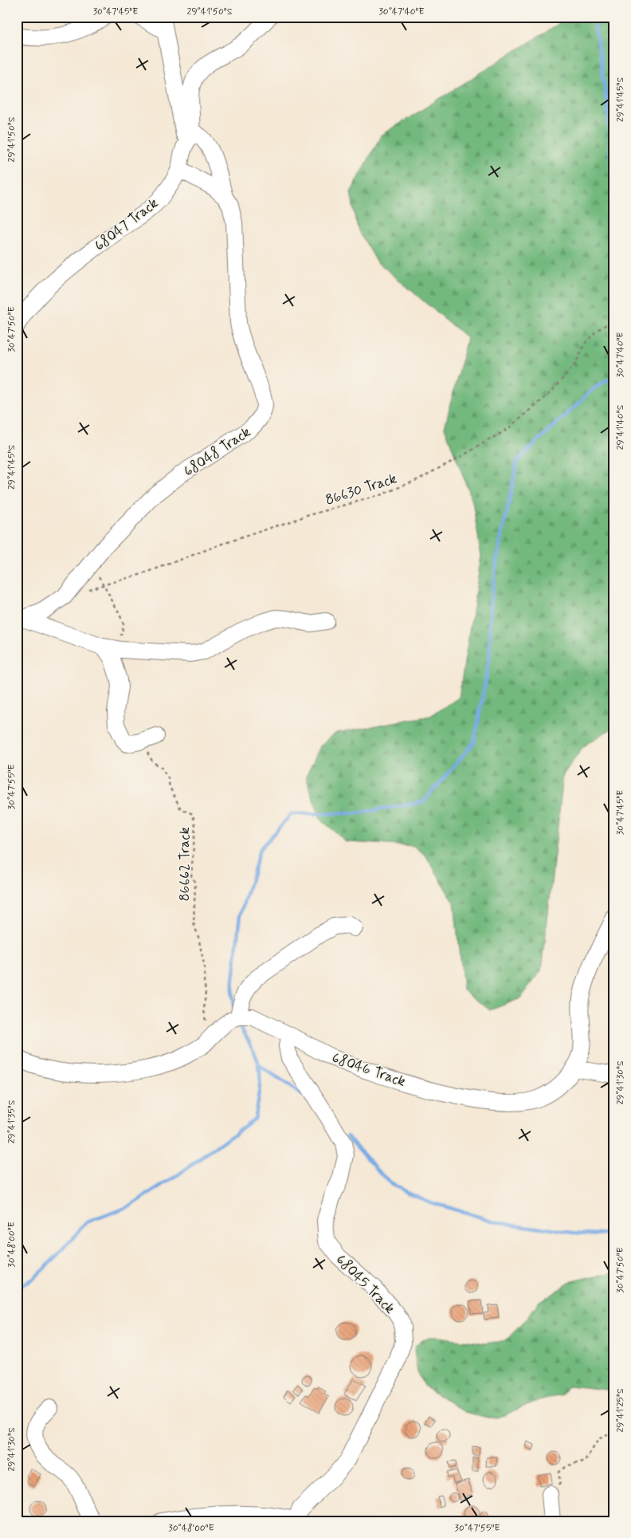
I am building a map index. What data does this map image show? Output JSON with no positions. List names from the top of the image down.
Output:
{
  "streets": {
    "street": [
      "68047 Track",
      "68048 Track",
      "68046 Track",
      "68045 Track"
    ],
    "path": ["86630 Track", "86662 Track"]
  },
  "crossings": [
    ["68047 Track", "68048 Track"],
    ["68048 Track", "86630 Track"],
    ["68046 Track", "68045 Track"]
  ],
  "coordinates": [
    "30°47'45\"E",
    "29°41'50\"S",
    "30°47'40\"E",
    "29°41'45\"S",
    "30°47'50\"E",
    "29°41'40\"S",
    "30°47'55\"E",
    "29°41'30\"S",
    "29°41'35\"S",
    "30°48'00\"E",
    "29°41'25\"S"
  ]
}
